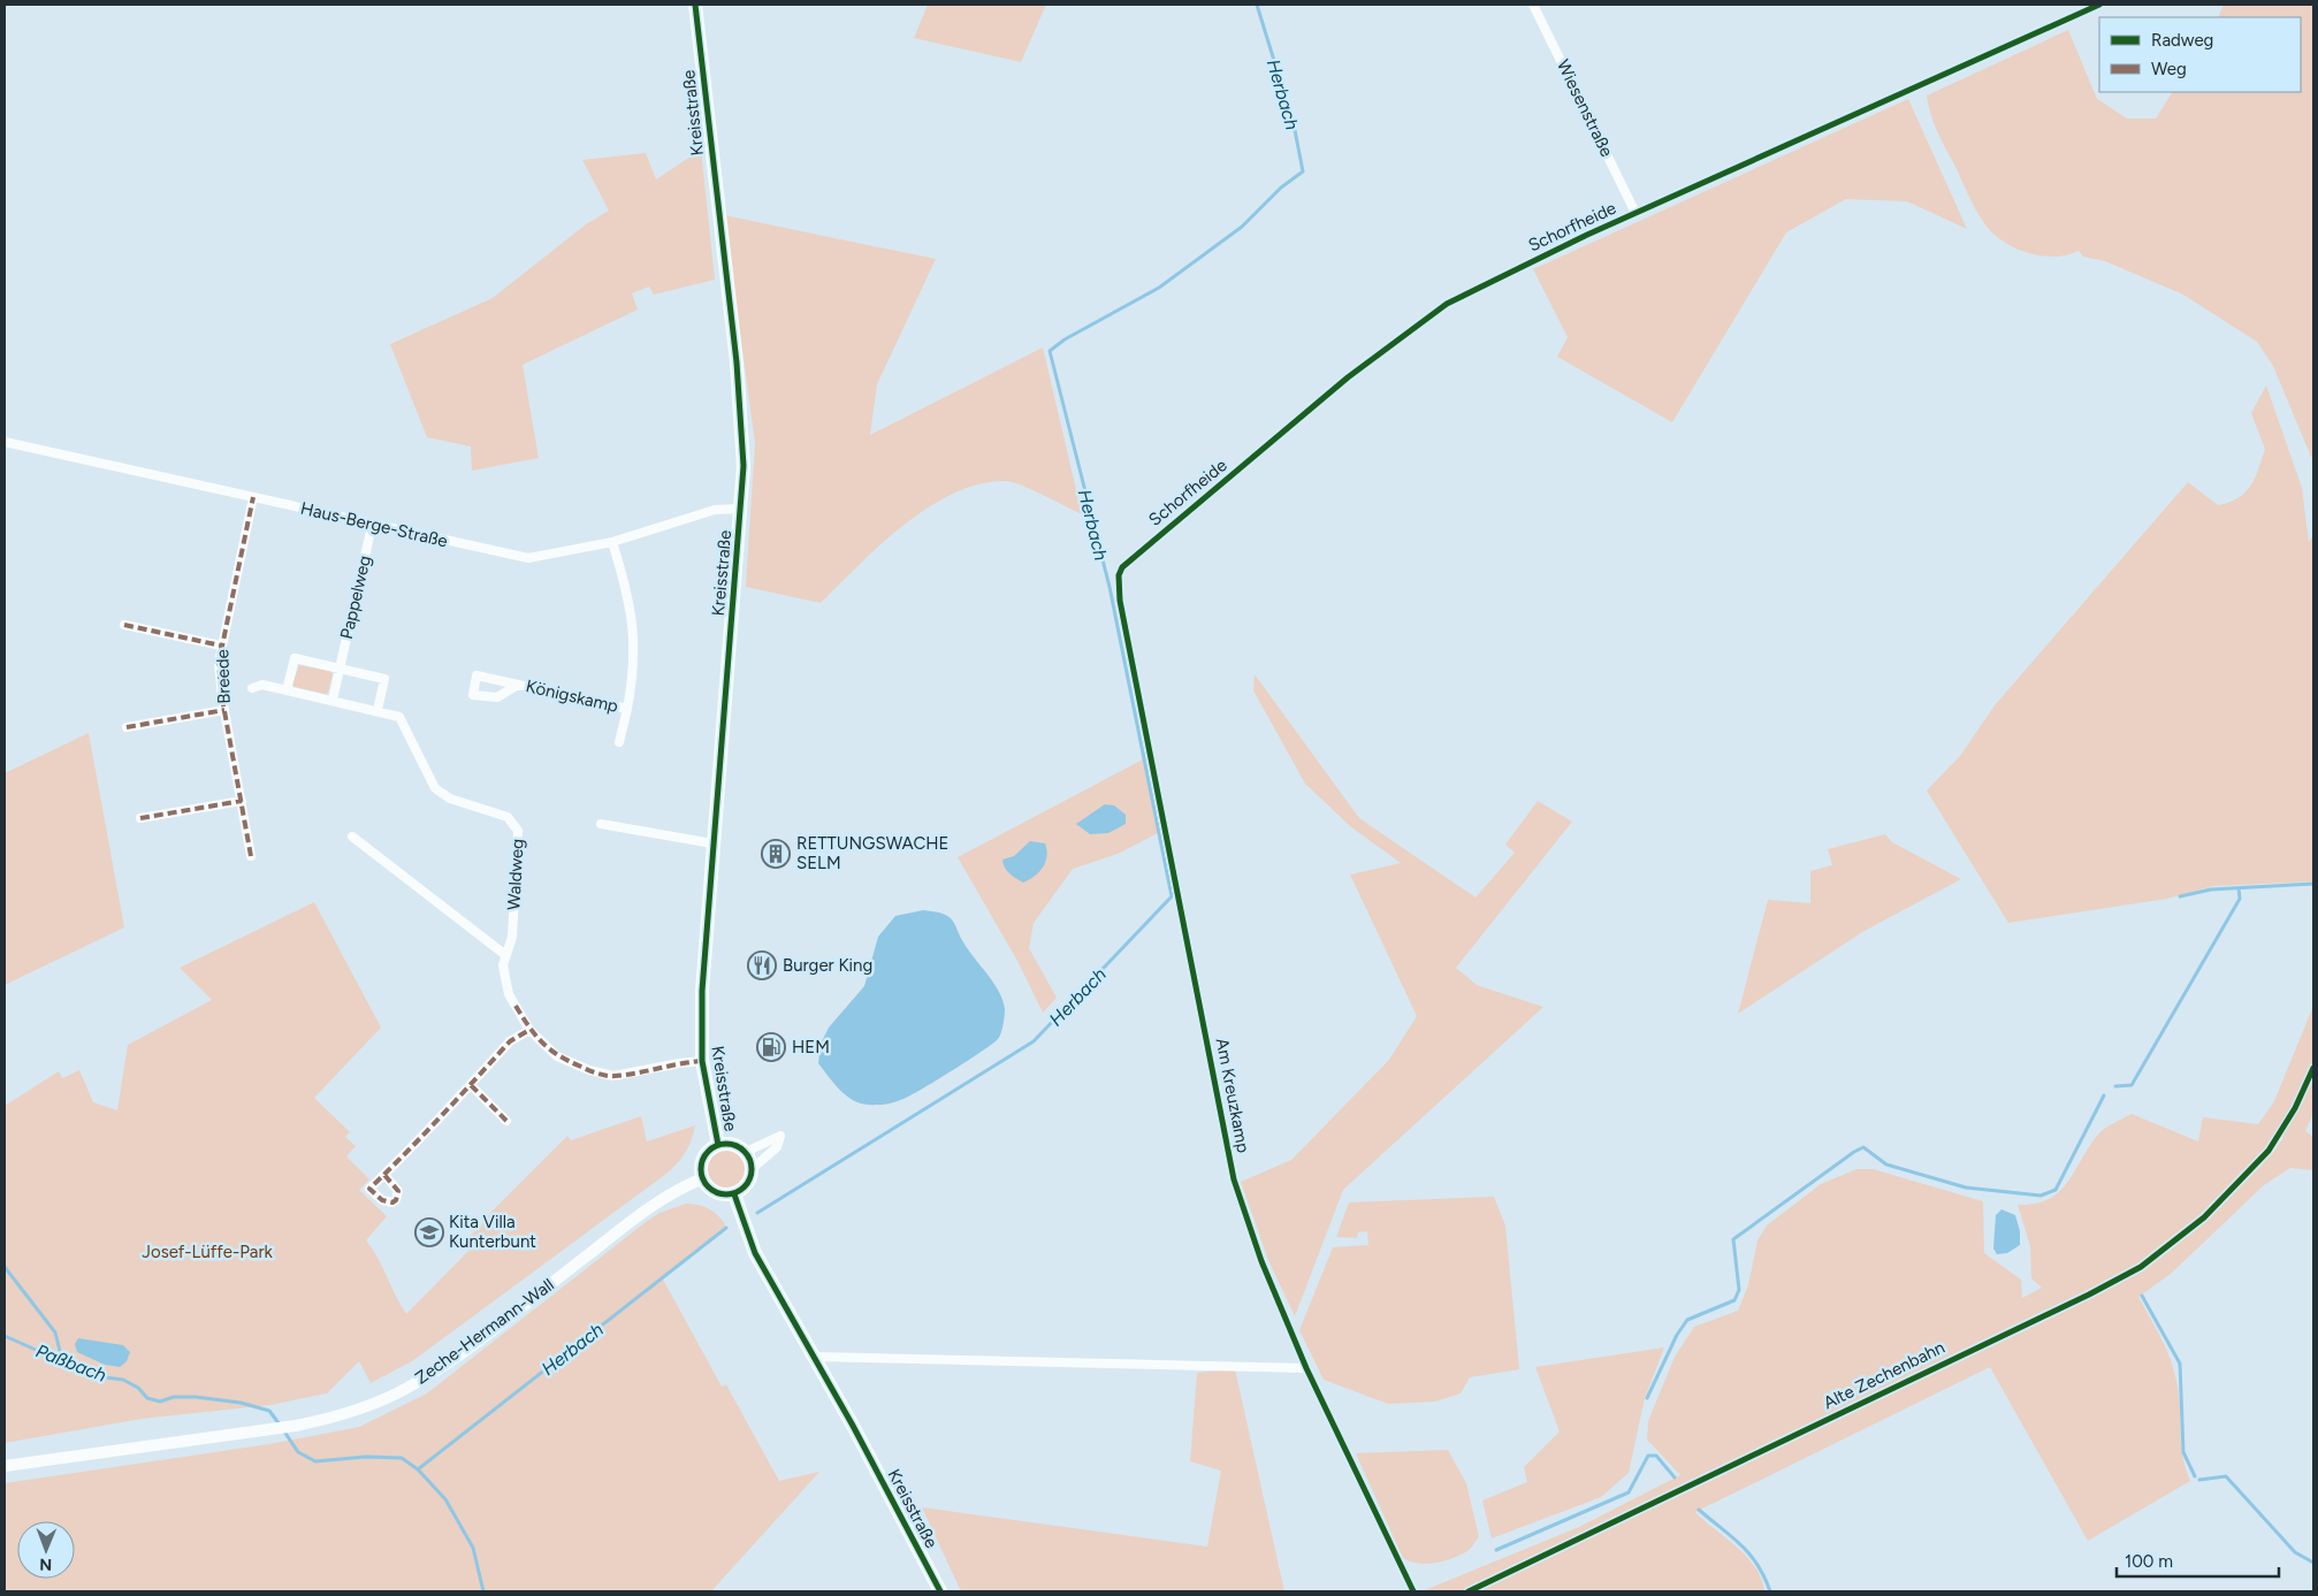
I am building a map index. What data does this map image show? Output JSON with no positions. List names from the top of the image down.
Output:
{
  "streets": {
    "main road": ["Kreisstraße"],
    "street": [
      "Wiesenstraße",
      "Schorfheide",
      "Haus-Berge-Straße",
      "Pappelweg",
      "Breede",
      "Königskamp",
      "Waldweg",
      "Am Kreuzkamp",
      "Zeche-Hermann-Wall",
      "Alte Zechenbahn"
    ]
  },
  "crossings": [
    ["Wiesenstraße", "Schorfheide"],
    ["Kreisstraße", "Haus-Berge-Straße"],
    ["Kreisstraße", "Waldweg"],
    ["Kreisstraße", "Zeche-Hermann-Wall"],
    ["Schorfheide", "Am Kreuzkamp"],
    ["Haus-Berge-Straße", "Pappelweg"],
    ["Haus-Berge-Straße", "Breede"],
    ["Haus-Berge-Straße", "Königskamp"]
  ],
  "water": ["Herbach", "Paßbach"],
  "parks": ["Josef-Lüffe-Park"],
  "places": {
    "building": ["RETTUNGSWACHE SELM"],
    "restaurant": ["Burger King"],
    "fuel station": ["HEM"],
    "school or university": ["Kita Villa Kunterbunt"]
  },
  "legend": ["Radweg", "Weg"],
  "scale_bar": "100 m",
  "north": "bottom"
}
